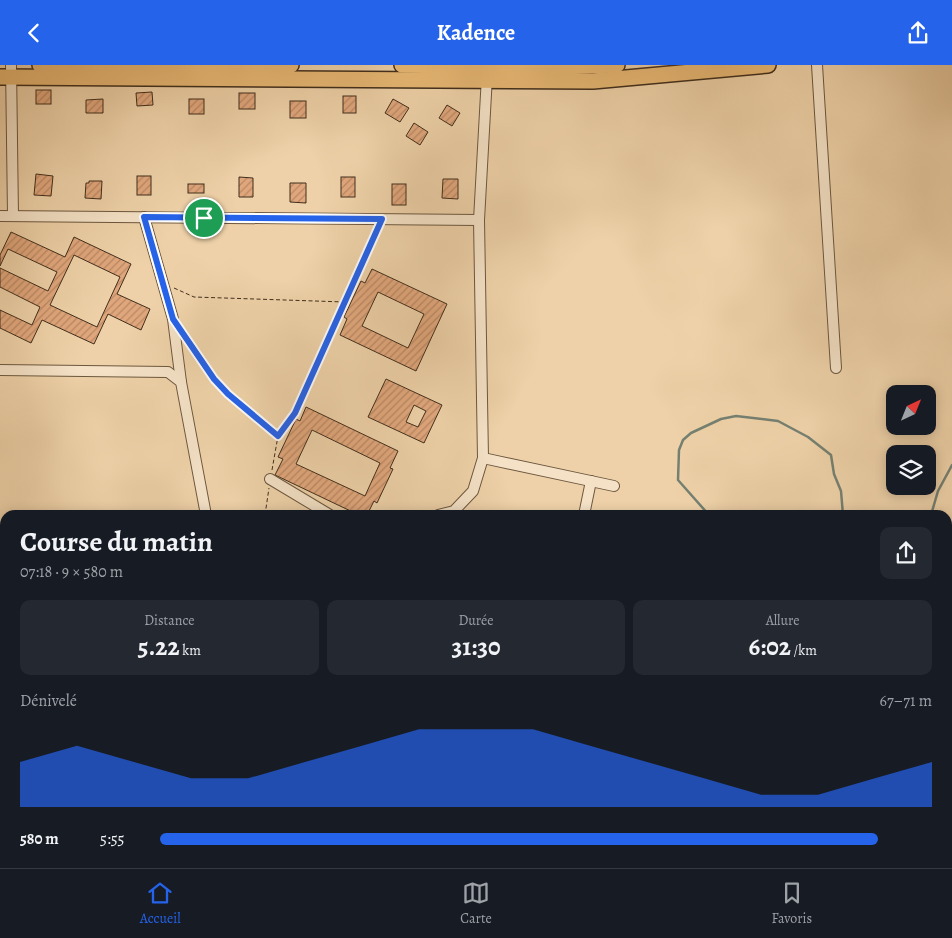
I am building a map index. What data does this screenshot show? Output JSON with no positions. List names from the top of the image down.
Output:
{
  "north": "top right",
  "page": {
    "header": "Kadence",
    "heading": ["Course du matin", "07:18 · 9 × 580 m"],
    "stats": [
      ["Distance", "5.22 km"],
      ["Durée", "31:30"],
      ["Allure", "6:02 /km"]
    ],
    "chart": ["Dénivelé", "67–71 m"],
    "list": [
      {
        "name": "580 m",
        "note": "5:55"
      }
    ],
    "tabs": ["Accueil", "Carte", "Favoris"]
  }
}
